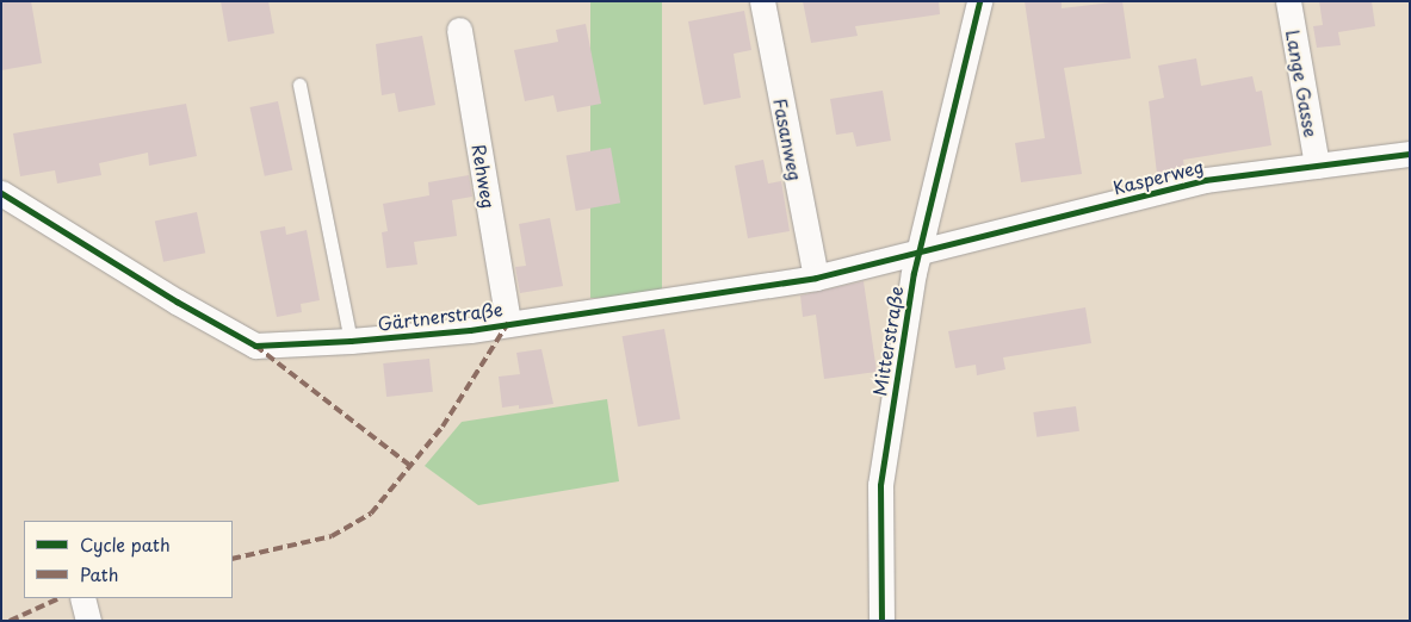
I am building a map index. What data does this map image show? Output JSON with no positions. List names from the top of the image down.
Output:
{
  "streets": {
    "street": [
      "Lange Gasse",
      "Fasanweg",
      "Rehweg",
      "Kasperweg",
      "Gärtnerstraße",
      "Mitterstraße"
    ]
  },
  "crossings": [
    ["Lange Gasse", "Kasperweg"],
    ["Fasanweg", "Gärtnerstraße"],
    ["Rehweg", "Gärtnerstraße"],
    ["Kasperweg", "Gärtnerstraße"],
    ["Kasperweg", "Mitterstraße"],
    ["Gärtnerstraße", "Mitterstraße"]
  ],
  "legend": ["Cycle path", "Path"]
}
